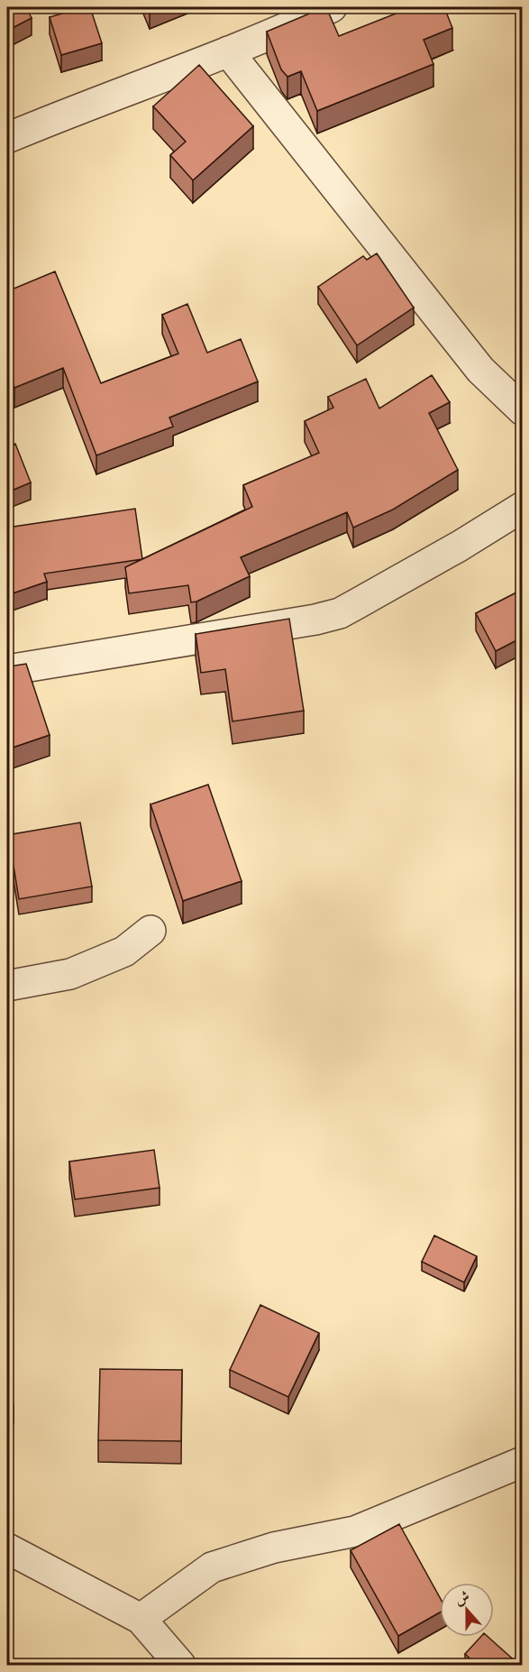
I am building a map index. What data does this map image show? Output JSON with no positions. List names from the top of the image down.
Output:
{
  "north": "top"
}
